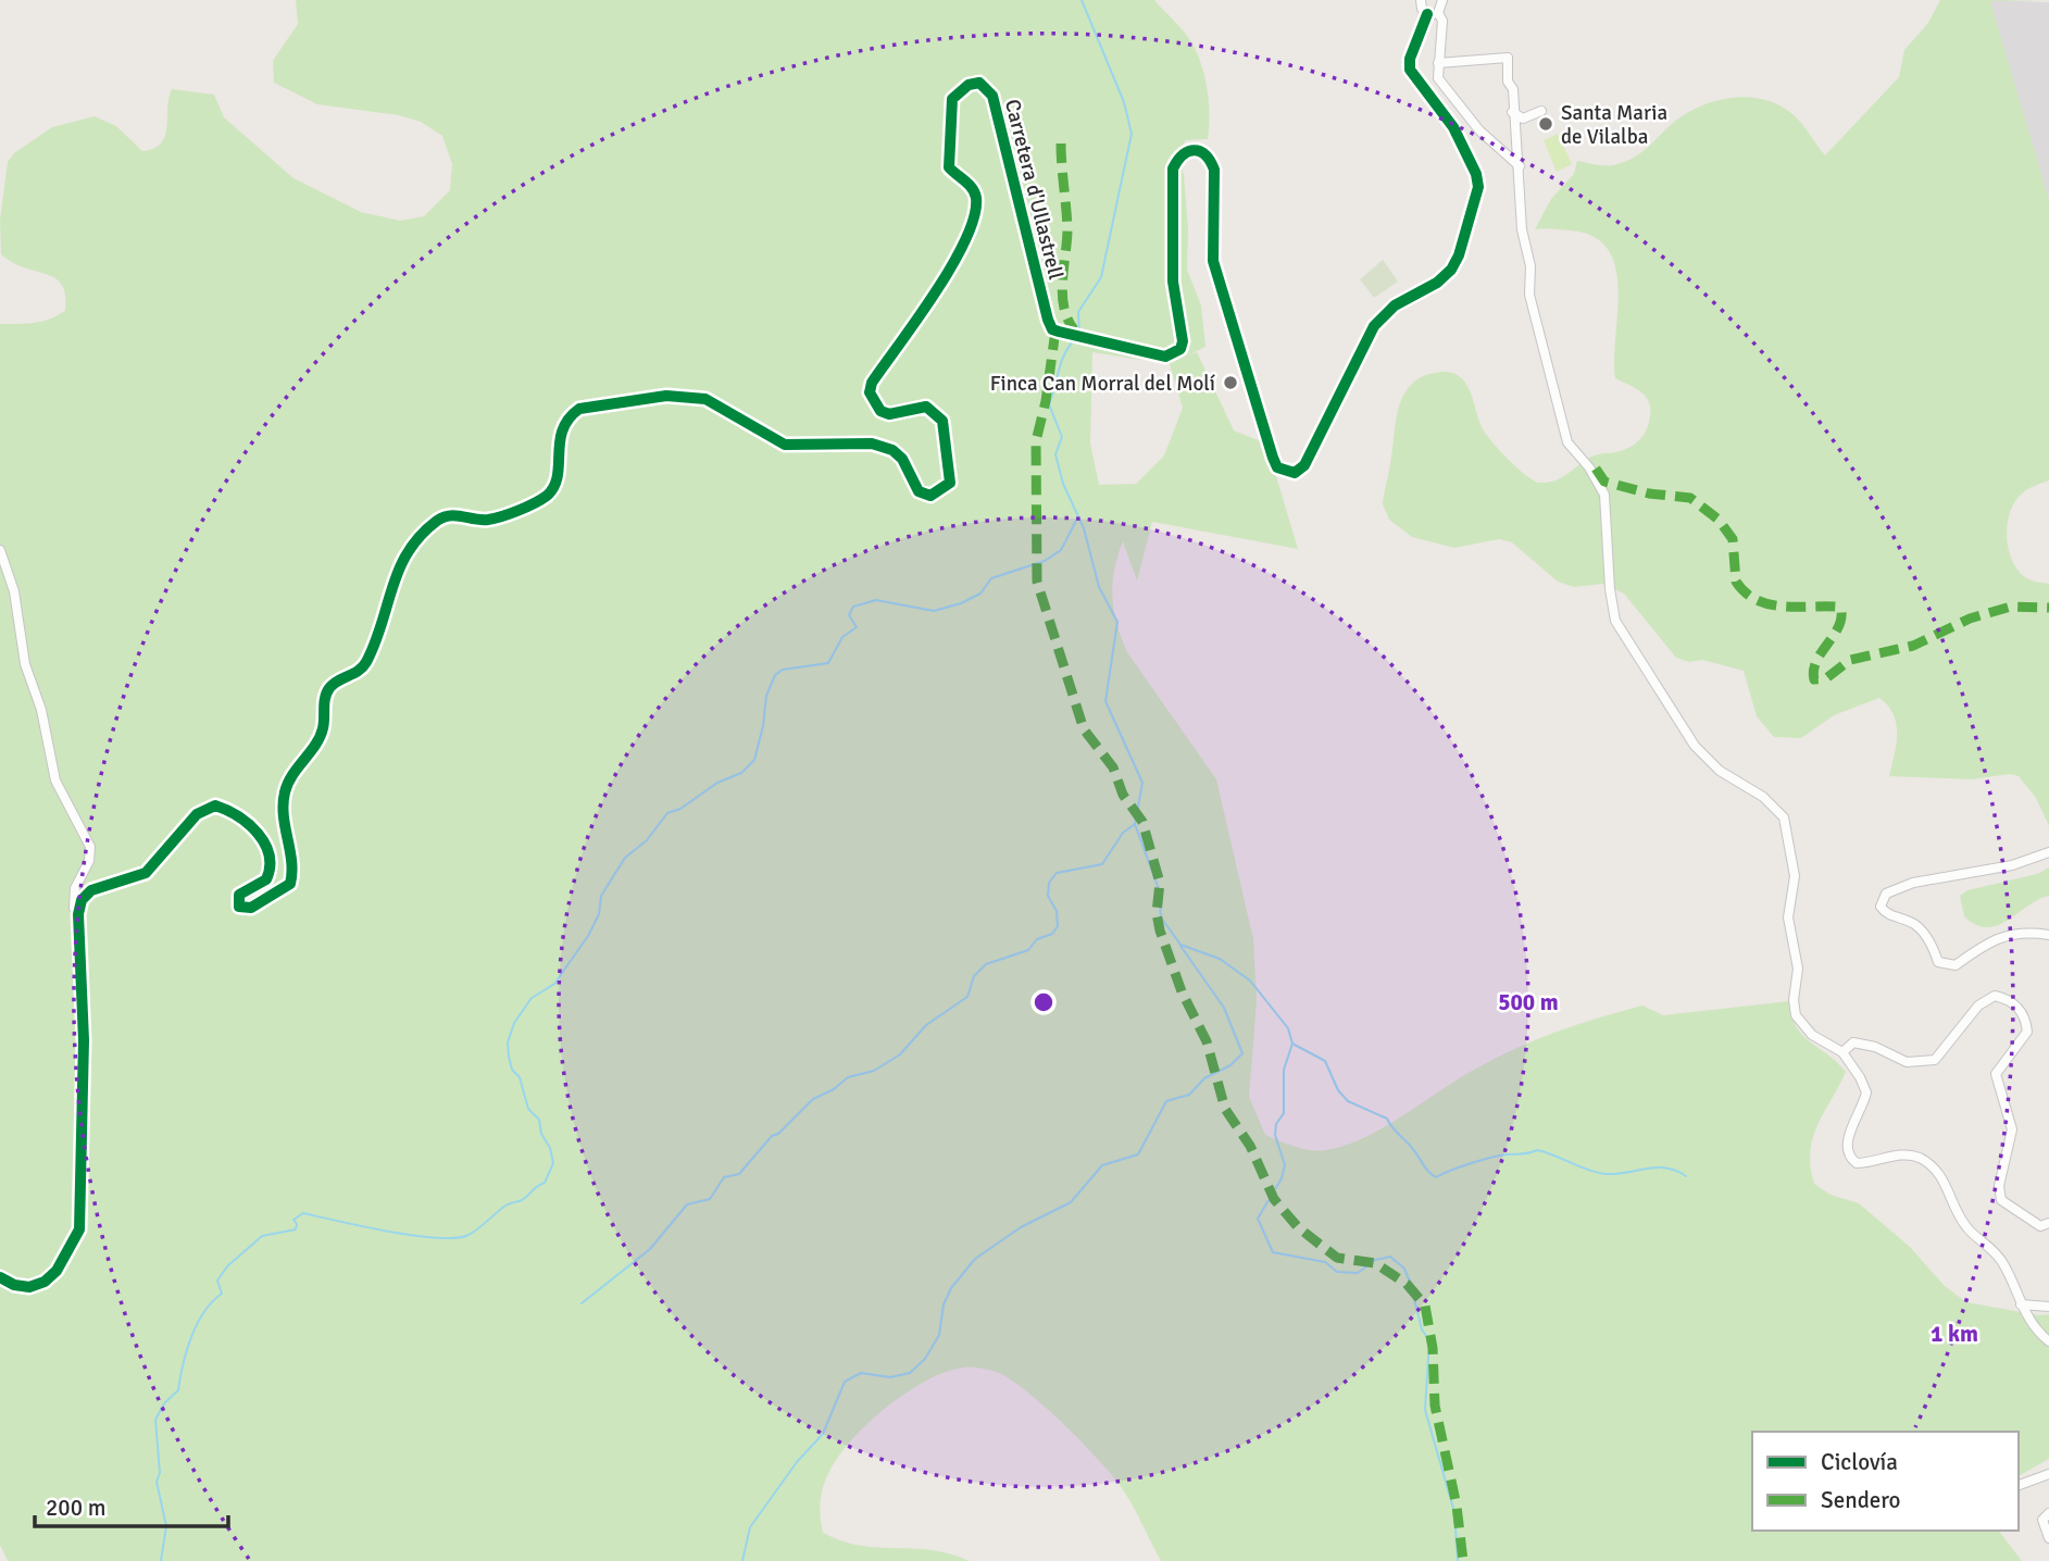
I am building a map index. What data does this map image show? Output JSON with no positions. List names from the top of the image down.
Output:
{
  "streets": {
    "street": ["Carretera d'Ullastrell"]
  },
  "places": ["Santa Maria de Vilalba", "Finca Can Morral del Molí"],
  "legend": ["Ciclovía", "Sendero"],
  "scale_bar": "200 m",
  "rings": ["500 m", "1 km"]
}
